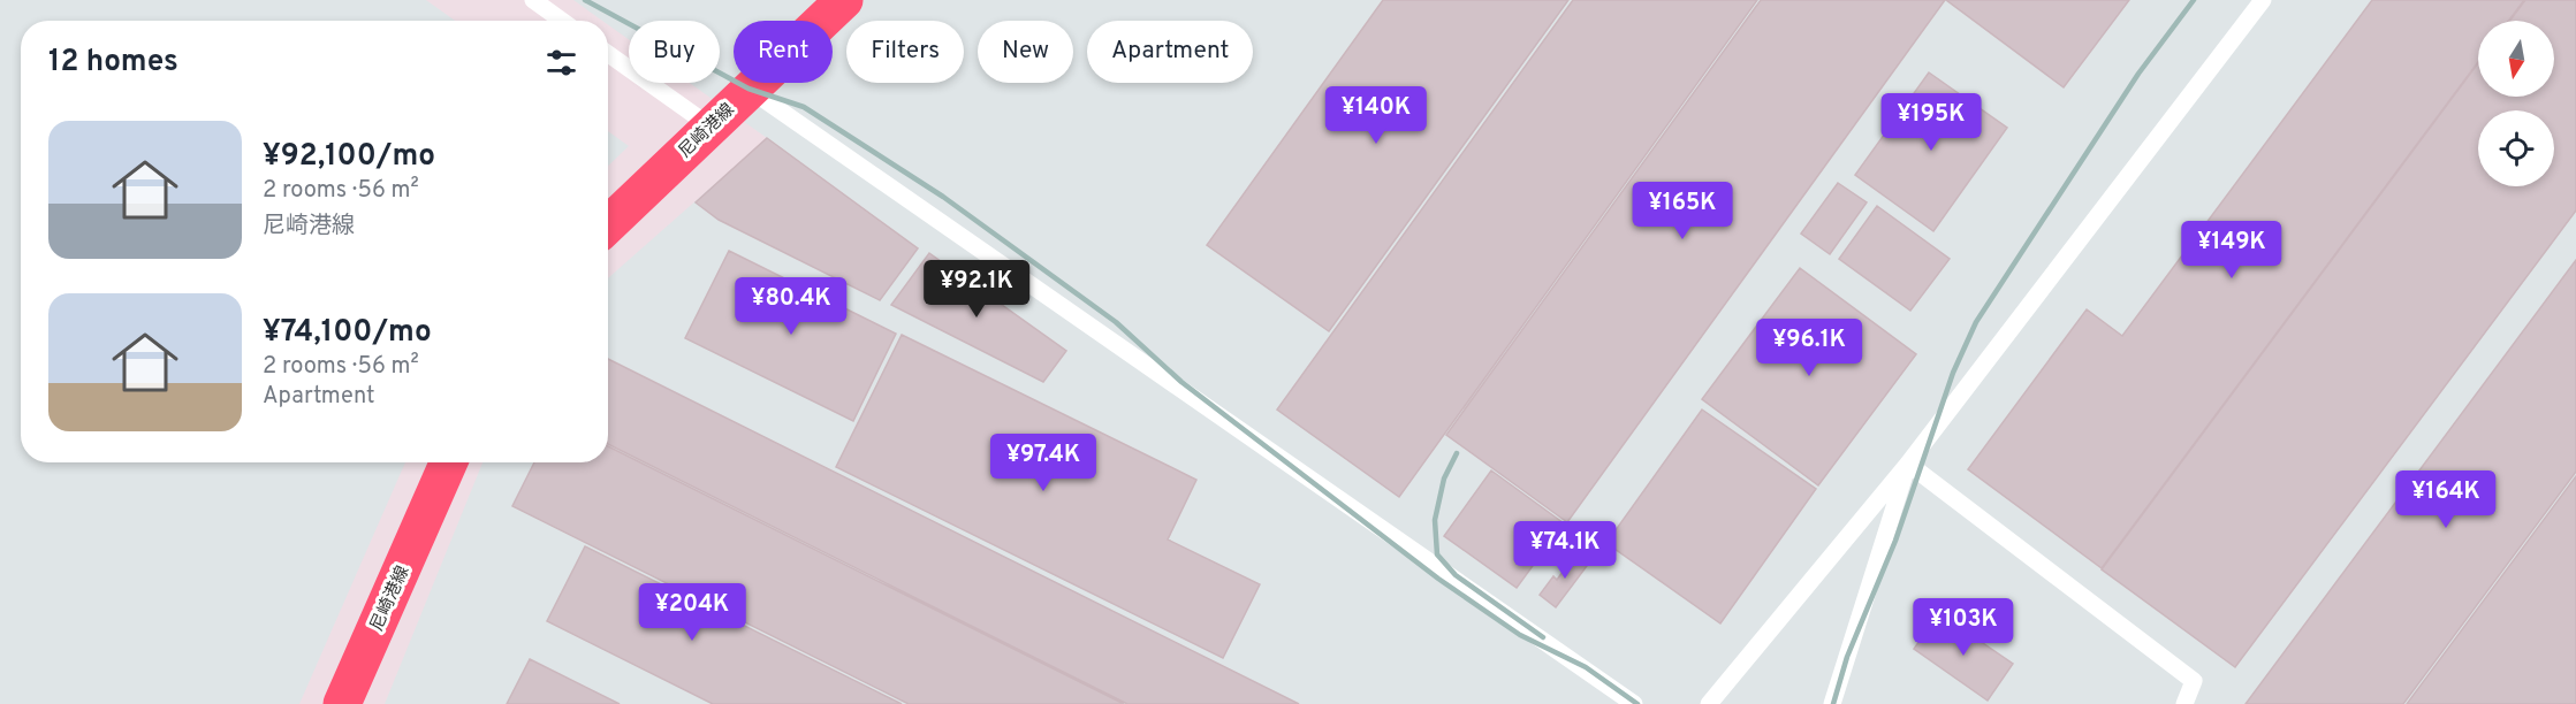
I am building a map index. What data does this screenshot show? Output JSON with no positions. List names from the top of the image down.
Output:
{
  "streets": {
    "main road": ["尼崎港線"]
  },
  "north": "bottom",
  "page": {
    "chip": [
      "Buy",
      "Rent",
      "Filters",
      "New",
      "Apartment"
    ],
    "heading": "12 homes",
    "price": [
      "¥140K",
      "¥195K",
      "¥165K",
      "¥149K",
      "¥92.1K",
      "¥80.4K",
      "¥96.1K",
      "¥97.4K",
      "¥164K",
      "¥74.1K",
      "¥204K",
      "¥103K"
    ],
    "list": [
      {
        "name": "¥92,100/mo",
        "note": "2 rooms · 56 m² · 尼崎港線"
      },
      {
        "name": "¥74,100/mo",
        "note": "2 rooms · 56 m² · Apartment"
      }
    ]
  }
}
